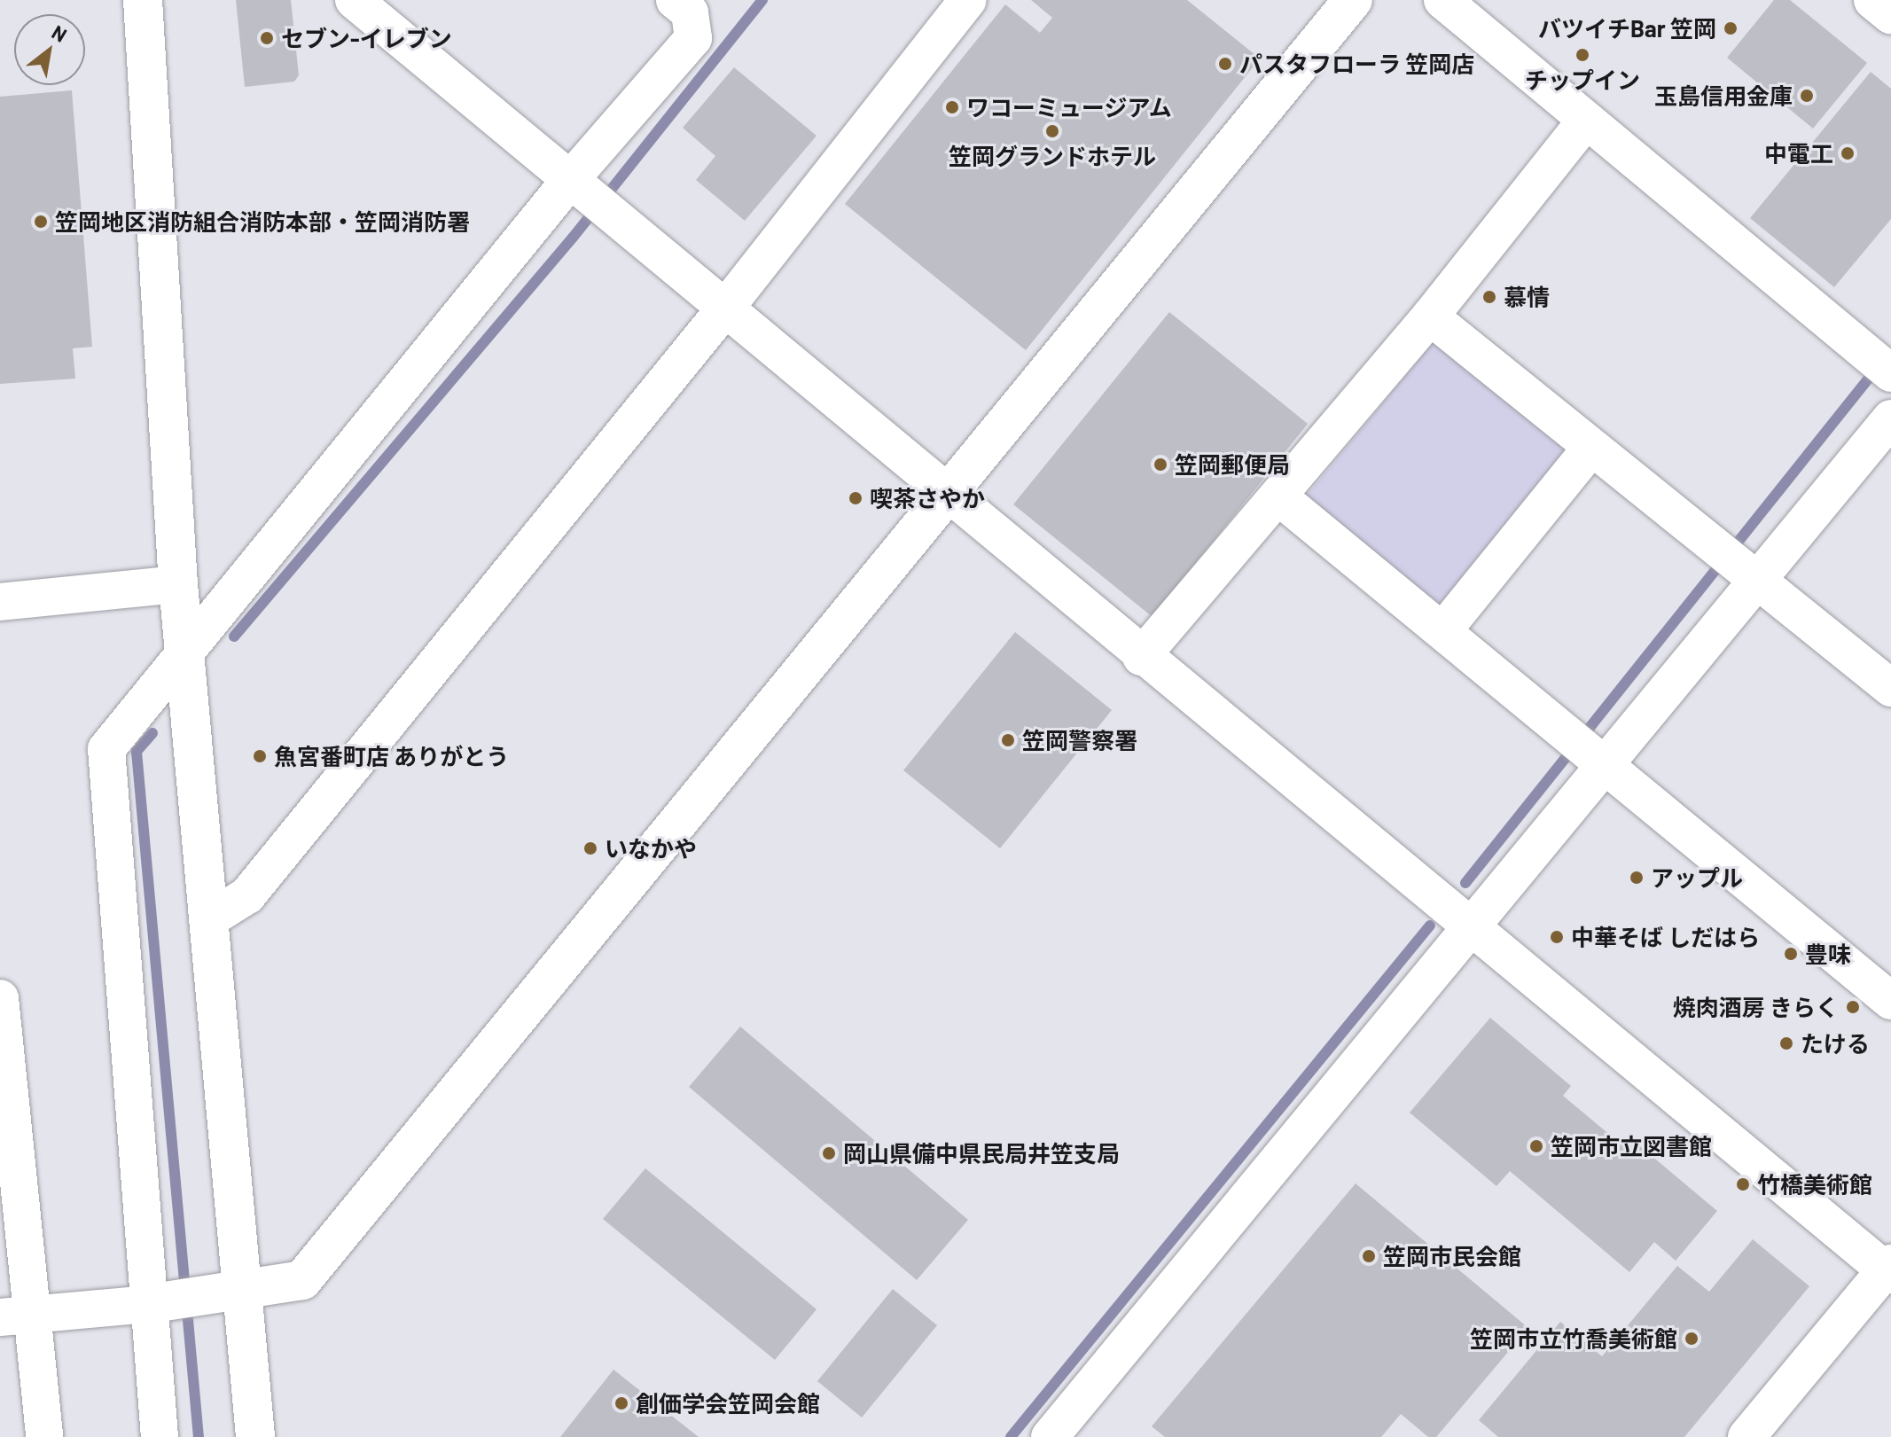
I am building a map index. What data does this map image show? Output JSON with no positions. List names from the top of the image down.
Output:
{
  "places": [
    "バツイチBar 笠岡",
    "セブン-イレブン",
    "チップイン",
    "パスタフローラ 笠岡店",
    "玉島信用金庫",
    "ワコーミュージアム",
    "笠岡グランドホテル",
    "中電工",
    "笠岡地区消防組合消防本部・笠岡消防署",
    "慕情",
    "笠岡郵便局",
    "喫茶さやか",
    "笠岡警察署",
    "魚宮番町店 ありがとう",
    "いなかや",
    "アップル",
    "中華そば しだはら",
    "豊味",
    "焼肉酒房 きらく",
    "たける",
    "笠岡市立図書館",
    "岡山県備中県民局井笠支局",
    "竹橋美術館",
    "笠岡市民会館",
    "笠岡市立竹喬美術館",
    "創価学会笠岡会館"
  ],
  "north": "top right"
}
